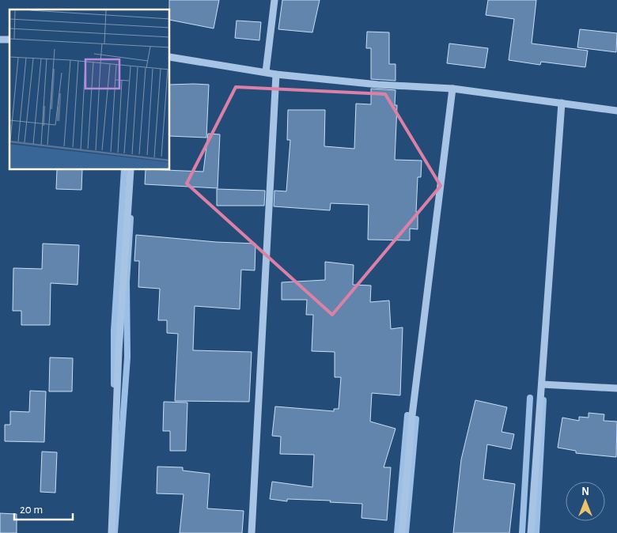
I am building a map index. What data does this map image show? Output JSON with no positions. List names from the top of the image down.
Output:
{
  "scale_bar": "20 m",
  "north": "top"
}
